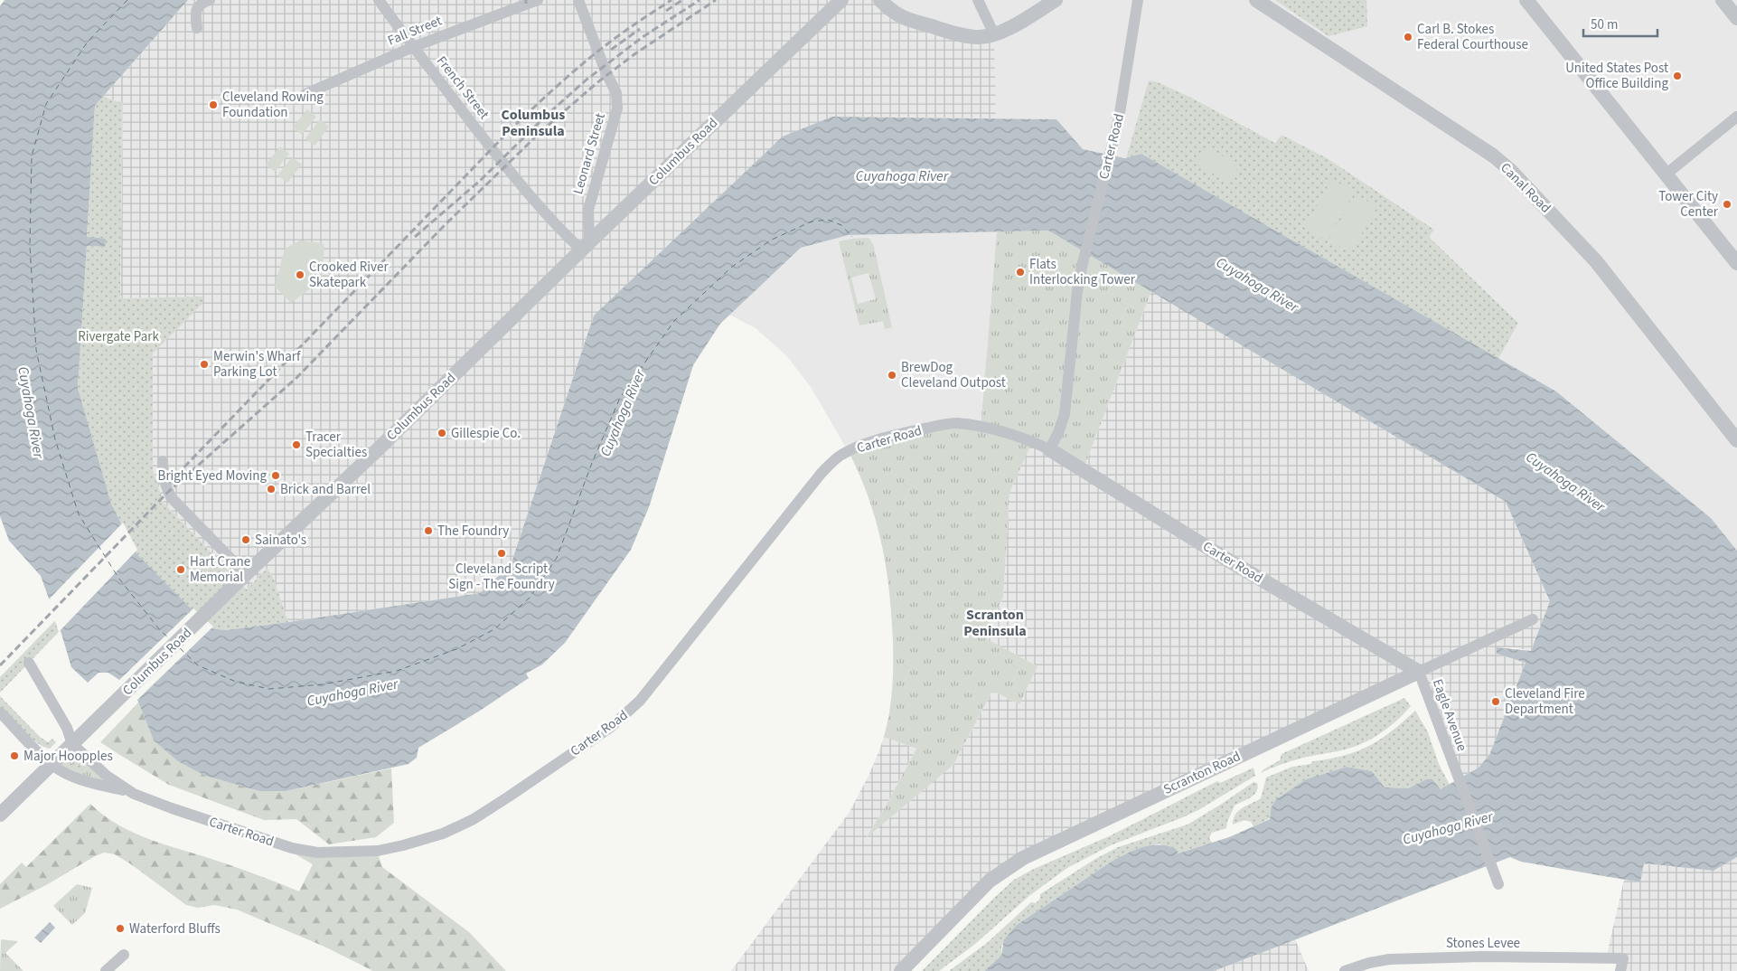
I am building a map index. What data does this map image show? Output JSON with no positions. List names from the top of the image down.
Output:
{
  "streets": {
    "street": [
      "Fall Street",
      "French Street",
      "Carter Road",
      "Columbus Road",
      "Leonard Street",
      "Canal Road",
      "Eagle Avenue",
      "Scranton Road",
      "Stones Levee"
    ]
  },
  "crossings": [
    ["Fall Street", "French Street"],
    ["French Street", "Columbus Road"],
    ["French Street", "Leonard Street"],
    ["Carter Road", "Columbus Road"],
    ["Carter Road", "Eagle Avenue"],
    ["Carter Road", "Scranton Road"],
    ["Columbus Road", "Leonard Street"],
    ["Eagle Avenue", "Scranton Road"]
  ],
  "districts": ["Columbus Peninsula", "Scranton Peninsula"],
  "water": ["Cuyahoga River"],
  "parks": ["Rivergate Park"],
  "places": [
    "Carl B. Stokes Federal Courthouse",
    "United States Post Office Building",
    "Cleveland Rowing Foundation",
    "Tower City Center",
    "Flats Interlocking Tower",
    "Crooked River Skatepark",
    "Merwin's Wharf Parking Lot",
    "BrewDog Cleveland Outpost",
    "Gillespie Co.",
    "Tracer Specialties",
    "Bright Eyed Moving",
    "Brick and Barrel",
    "The Foundry",
    "Sainato's",
    "Cleveland Script Sign - The Foundry",
    "Hart Crane Memorial",
    "Cleveland Fire Department",
    "Major Hoopples",
    "Waterford Bluffs"
  ],
  "scale_bar": "50 m"
}
